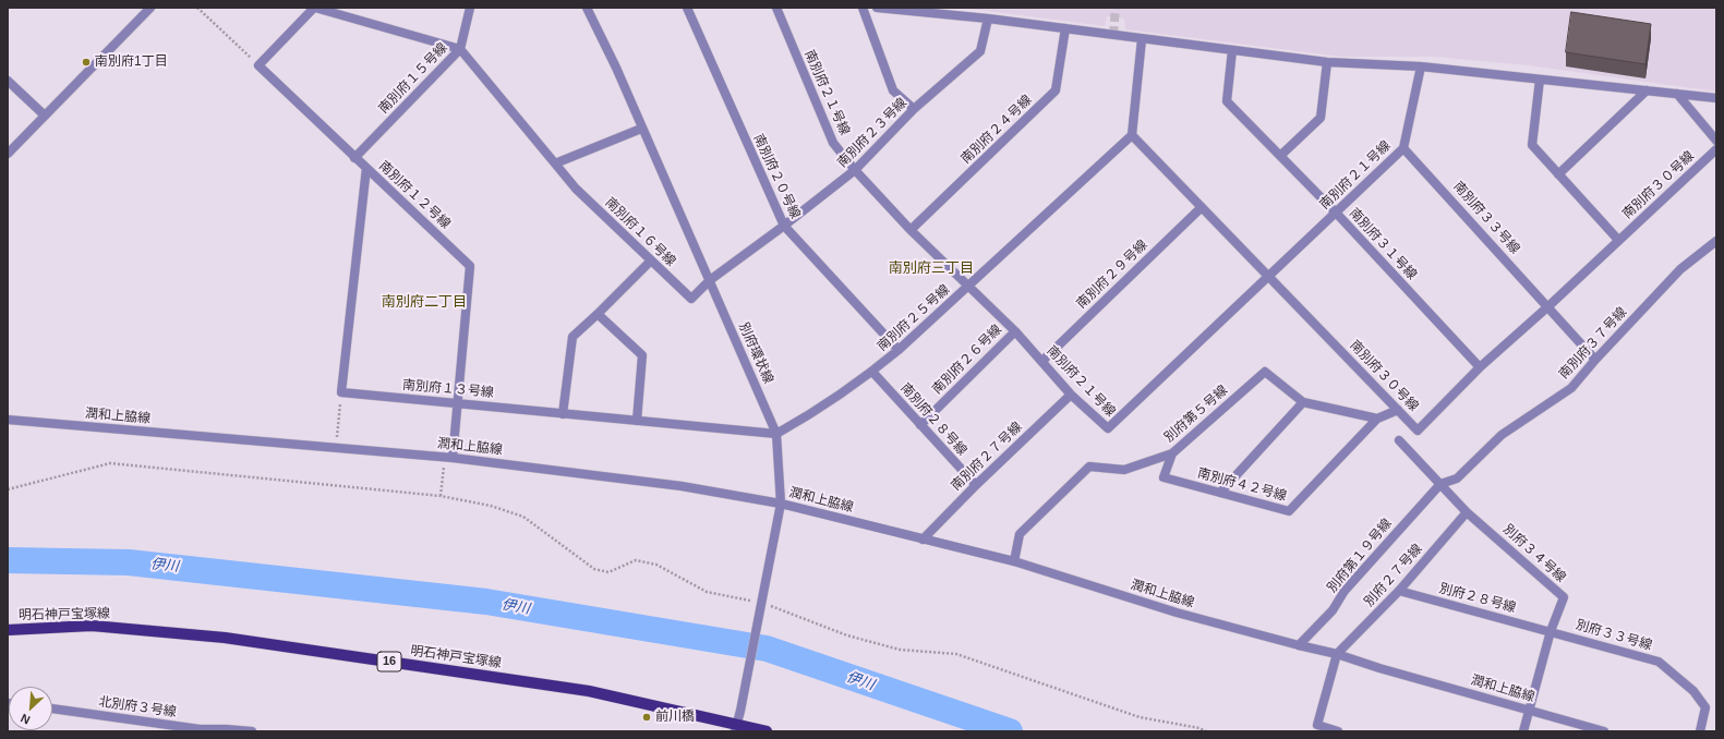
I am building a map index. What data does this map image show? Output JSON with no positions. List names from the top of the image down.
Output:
{
  "streets": {
    "main road": ["明石神戸宝塚線", "16"],
    "street": [
      "南別府１５号線",
      "南別府２１号線",
      "南別府２４号線",
      "南別府２３号線",
      "南別府２０号線",
      "南別府３０号線",
      "南別府１２号線",
      "南別府３３号線",
      "南別府１６号線",
      "南別府３１号線",
      "南別府２９号線",
      "南別府２５号線",
      "南別府３７号線",
      "別府環状線",
      "南別府２６号線",
      "南別府１３号線",
      "別府第５号線",
      "潤和上脇線",
      "南別府２８号線",
      "南別府２７号線",
      "南別府４２号線",
      "別府３４号線",
      "別府第１９号線",
      "別府２７号線",
      "別府２８号線",
      "別府３３号線",
      "北別府３号線"
    ]
  },
  "crossings": [
    ["南別府１５号線", "南別府１２号線"],
    ["南別府２１号線", "南別府２４号線"],
    ["南別府２１号線", "南別府２３号線"],
    ["南別府２１号線", "南別府３０号線"],
    ["南別府２１号線", "南別府３３号線"],
    ["南別府２１号線", "南別府３１号線"],
    ["南別府２１号線", "南別府２９号線"],
    ["南別府２１号線", "南別府２５号線"],
    ["南別府２１号線", "南別府２６号線"],
    ["南別府２１号線", "南別府２７号線"],
    ["南別府２３号線", "南別府２０号線"],
    ["南別府２３号線", "南別府１６号線"],
    ["南別府２３号線", "別府環状線"],
    ["南別府２０号線", "南別府２５号線"],
    ["南別府３０号線", "南別府３３号線"],
    ["南別府３０号線", "南別府３１号線"],
    ["南別府３０号線", "南別府２９号線"],
    ["南別府３０号線", "南別府２５号線"],
    ["南別府１２号線", "南別府１３号線"],
    ["南別府１２号線", "潤和上脇線"],
    ["南別府３３号線", "南別府３７号線"],
    ["南別府１６号線", "別府環状線"],
    ["南別府２５号線", "別府環状線"],
    ["南別府２５号線", "南別府１３号線"],
    ["南別府２５号線", "南別府２８号線"],
    ["南別府３７号線", "別府３４号線"],
    ["南別府３７号線", "別府第１９号線"],
    ["別府環状線", "南別府１３号線"],
    ["別府環状線", "潤和上脇線"],
    ["別府環状線", "明石神戸宝塚線"],
    ["南別府２６号線", "南別府２８号線"],
    ["別府第５号線", "潤和上脇線"],
    ["別府第５号線", "南別府４２号線"],
    ["潤和上脇線", "南別府２７号線"],
    ["潤和上脇線", "別府３４号線"],
    ["潤和上脇線", "別府第１９号線"],
    ["潤和上脇線", "別府２７号線"],
    ["南別府２８号線", "南別府２７号線"],
    ["別府３４号線", "別府第１９号線"],
    ["別府３４号線", "別府２７号線"],
    ["別府３４号線", "別府２８号線"],
    ["別府３４号線", "別府３３号線"],
    ["別府２７号線", "別府２８号線"],
    ["別府２８号線", "別府３３号線"]
  ],
  "districts": ["南別府三丁目", "南別府二丁目"],
  "water": ["伊川"],
  "places": ["南別府1丁目", "前川橋"],
  "north": "bottom left"
}
